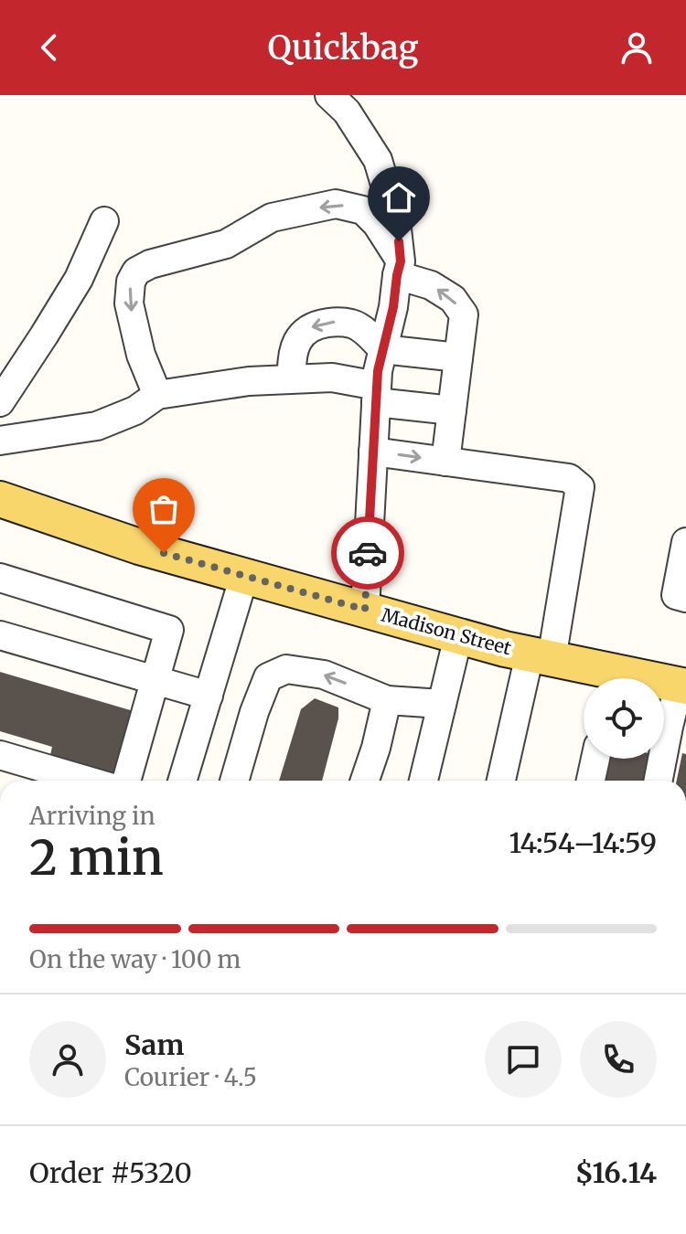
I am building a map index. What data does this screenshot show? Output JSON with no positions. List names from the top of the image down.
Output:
{
  "streets": {
    "main road": ["Madison Street"]
  },
  "page": {
    "header": "Quickbag",
    "heading": ["2 min", "Arriving in", "14:54–14:59"],
    "panel": [
      "Sam",
      "Courier · 4.5",
      "Order #5320",
      "$16.14"
    ],
    "bar": "On the way · 100 m"
  }
}
